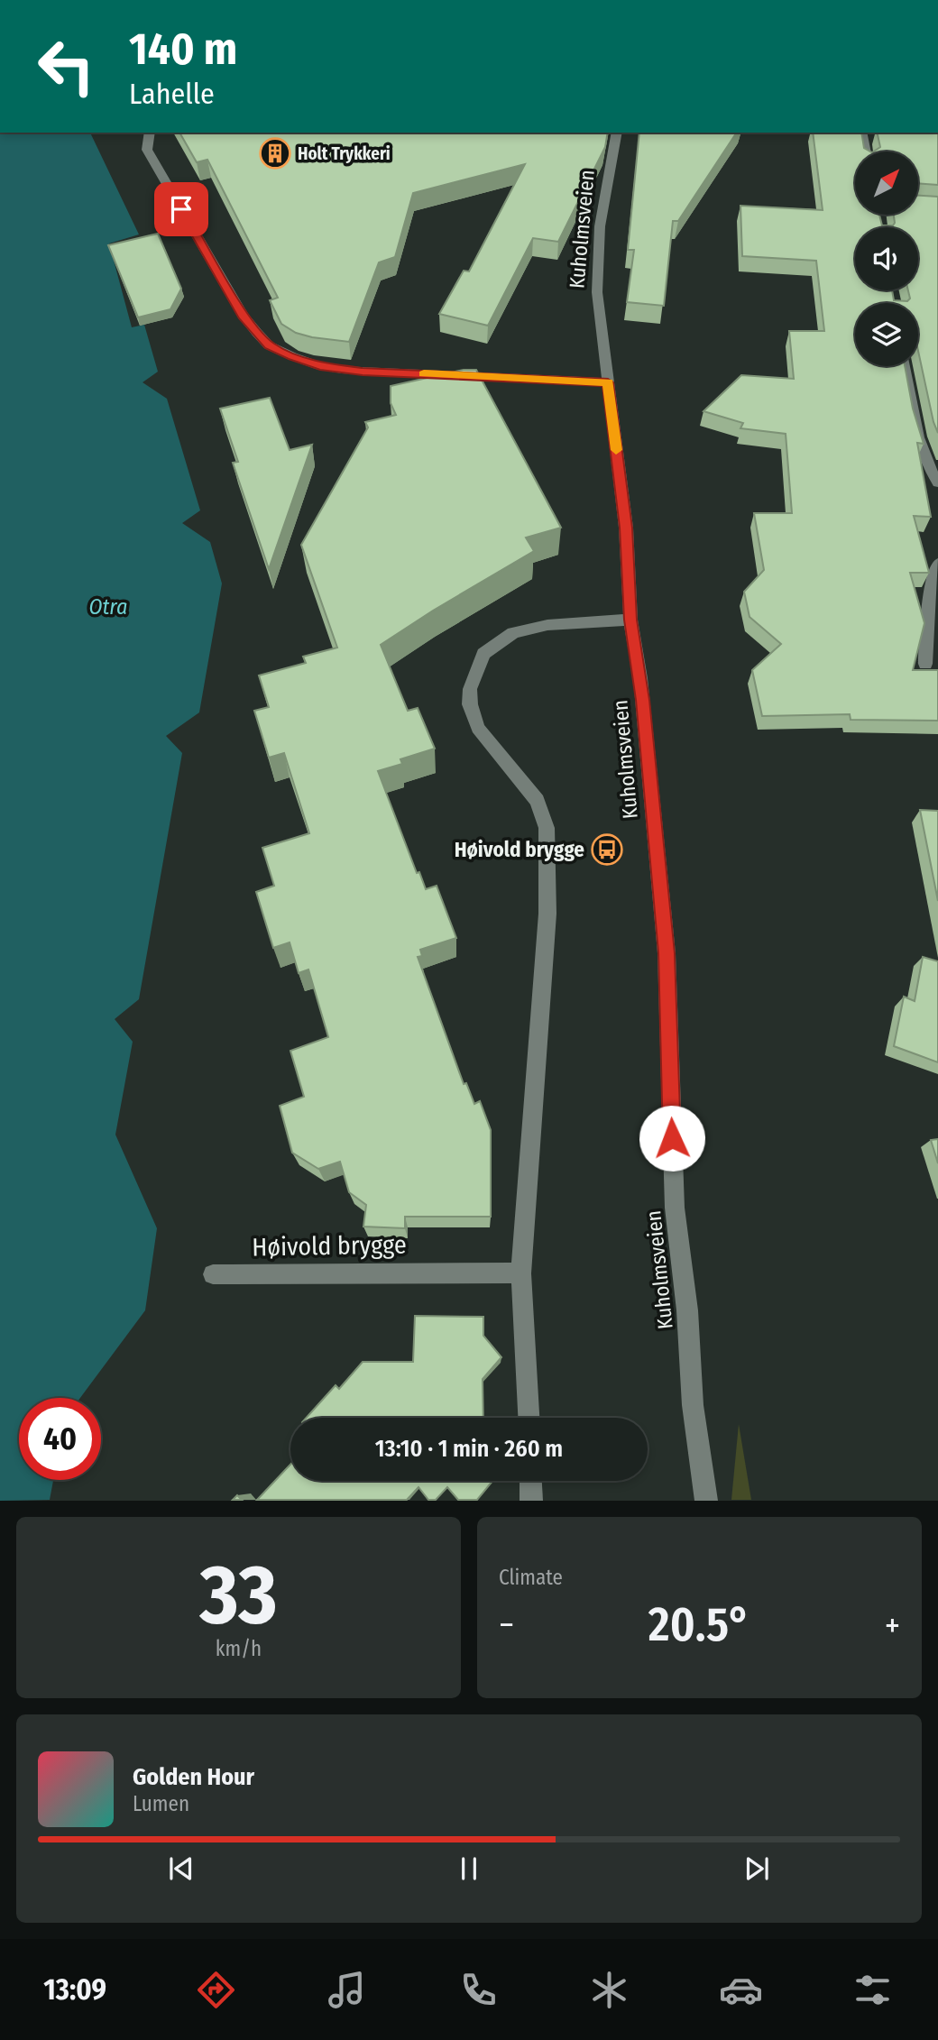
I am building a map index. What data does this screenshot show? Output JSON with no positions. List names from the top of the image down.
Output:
{
  "streets": {
    "street": ["Kuholmsveien", "Høivold brygge"]
  },
  "water": ["Otra"],
  "places": {
    "building": ["Holt Trykkeri"],
    "bus stop": ["Høivold brygge"]
  },
  "north": "top right",
  "page": {
    "turn": ["140 m", "Lahelle"],
    "limit": "40",
    "trip": "13:10 · 1 min · 260 m",
    "tile": [
      ["33", "km/h"],
      "Climate"
    ],
    "heat": ["−", "20.5°", "+"],
    "song": ["Golden Hour", "Lumen"],
    "tabs": "13:09"
  }
}
